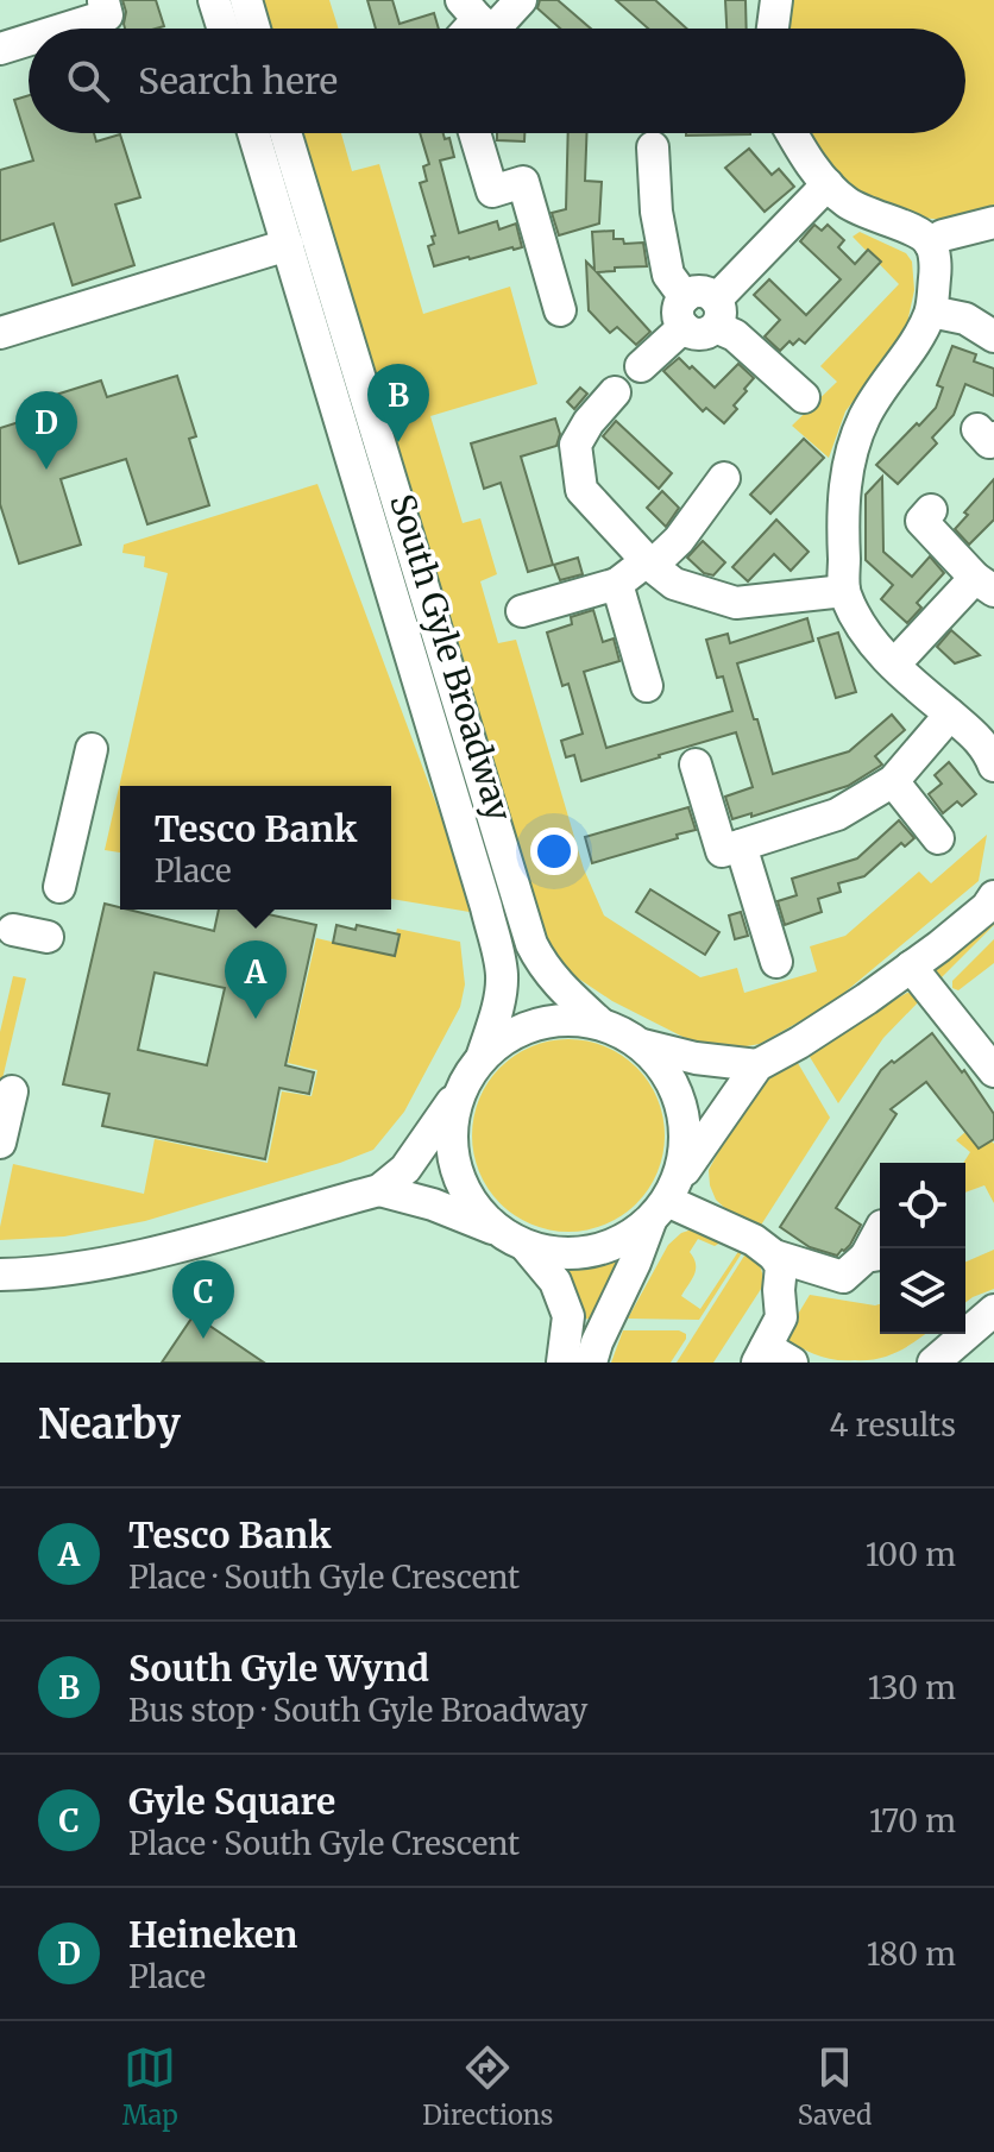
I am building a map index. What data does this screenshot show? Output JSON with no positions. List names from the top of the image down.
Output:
{
  "streets": {
    "street": ["South Gyle Broadway"]
  },
  "page": {
    "search": "Search here",
    "pins": [
      "B",
      "D",
      "A",
      "C"
    ],
    "popup": ["Tesco Bank", "Place"],
    "heading": ["Nearby", "4 results"],
    "list": [
      {
        "mark": "A",
        "name": "Tesco Bank",
        "note": "Place · South Gyle Crescent",
        "value": "100 m"
      },
      {
        "mark": "B",
        "name": "South Gyle Wynd",
        "note": "Bus stop · South Gyle Broadway",
        "value": "130 m"
      },
      {
        "mark": "C",
        "name": "Gyle Square",
        "note": "Place · South Gyle Crescent",
        "value": "170 m"
      },
      {
        "mark": "D",
        "name": "Heineken",
        "note": "Place",
        "value": "180 m"
      }
    ],
    "nav": ["Map", "Directions", "Saved"]
  }
}
